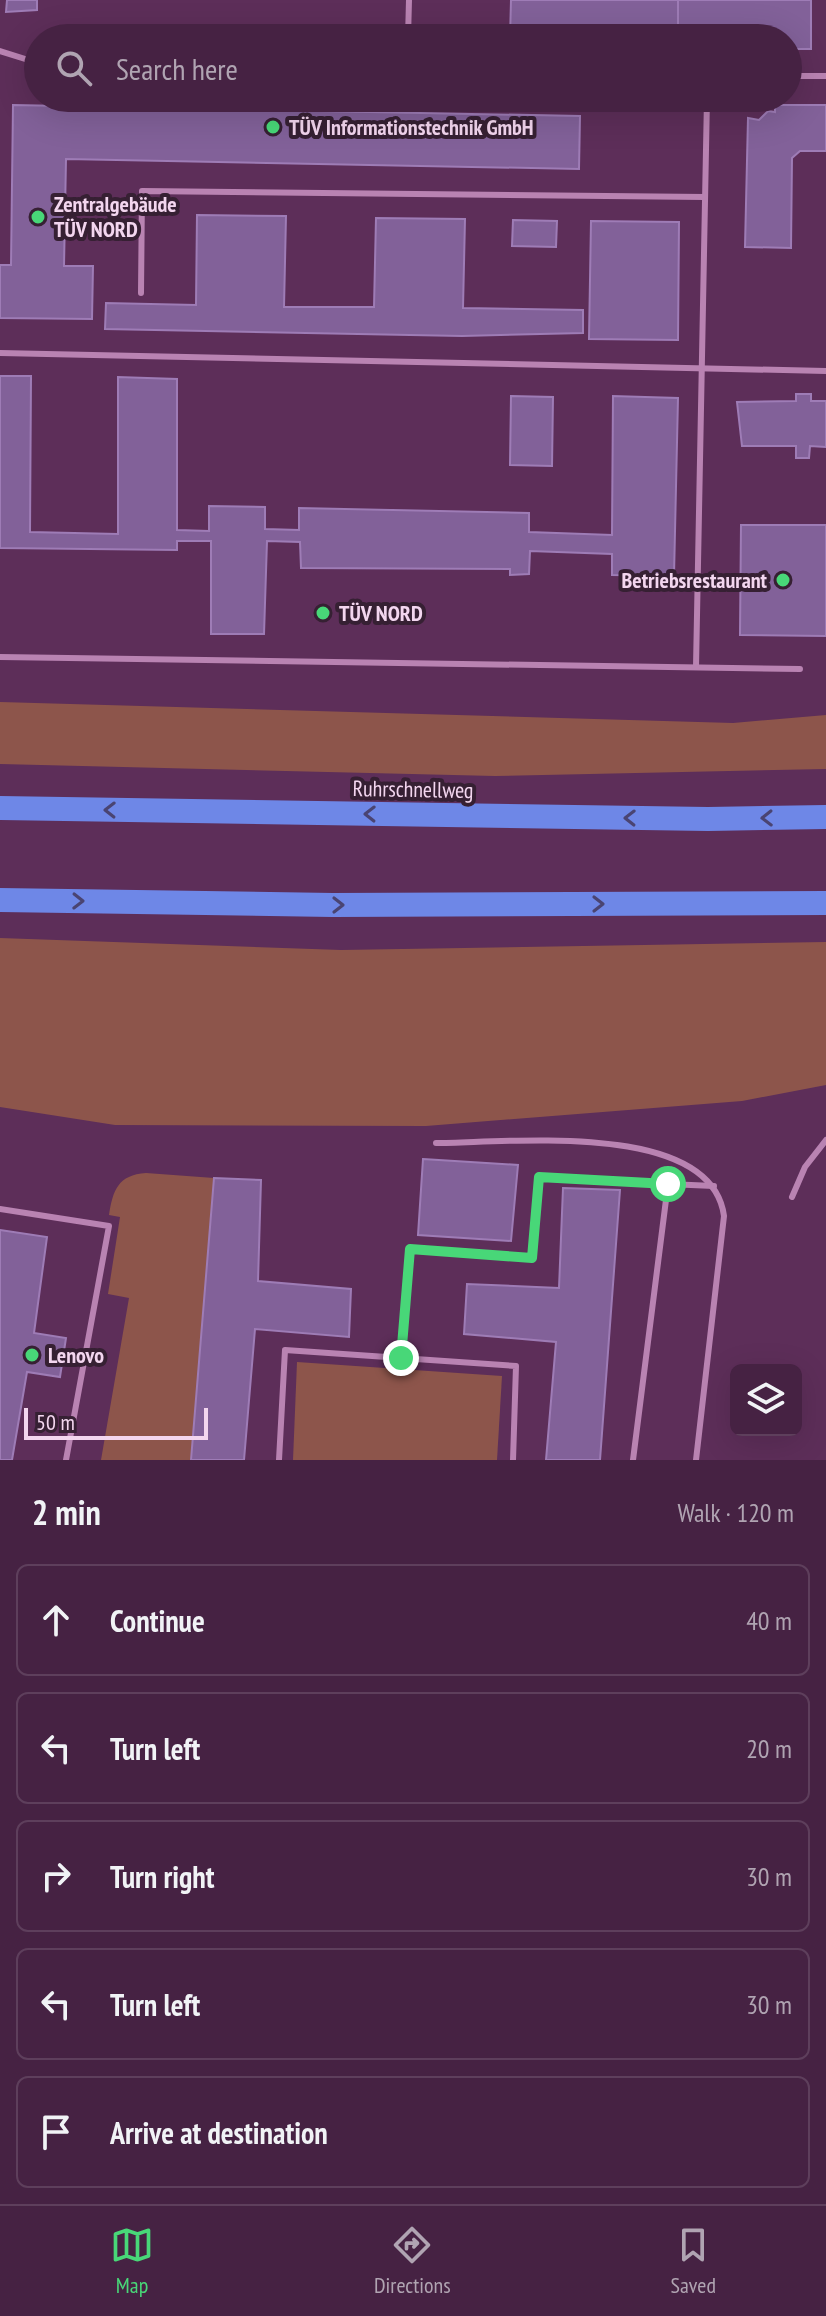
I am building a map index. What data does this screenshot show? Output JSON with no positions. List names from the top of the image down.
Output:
{
  "streets": {
    "highway": ["Ruhrschnellweg"]
  },
  "places": [
    "TÜV Informationstechnik GmbH",
    "Zentralgebäude TÜV NORD",
    "Betriebsrestaurant",
    "TÜV NORD",
    "Lenovo"
  ],
  "scale_bar": "50 m",
  "page": {
    "search": "Search here",
    "scale": "50 m",
    "heading": ["2 min", "Walk · 120 m"],
    "list": [
      ["Continue", "40 m"],
      ["Turn left", "20 m"],
      ["Turn right", "30 m"],
      ["Turn left", "30 m"],
      "Arrive at destination"
    ],
    "nav": ["Map", "Directions", "Saved"]
  }
}
